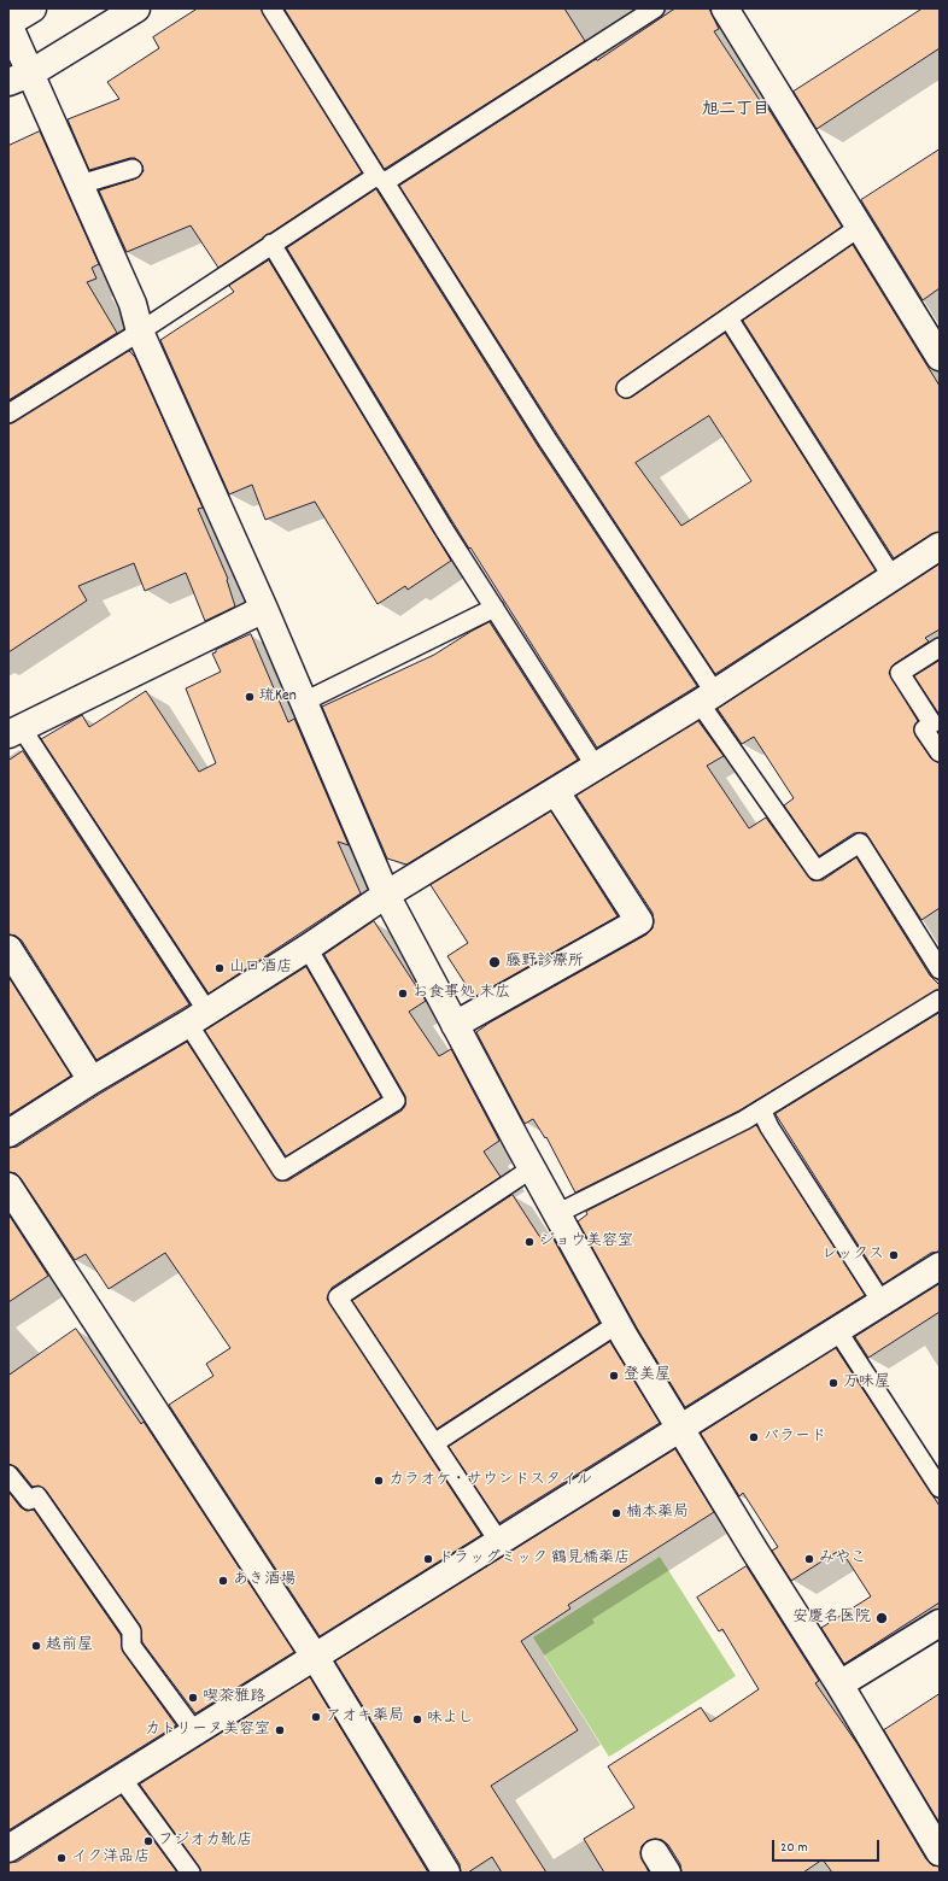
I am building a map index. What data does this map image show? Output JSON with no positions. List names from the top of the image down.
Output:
{
  "districts": ["旭二丁目"],
  "places": [
    "琉Ken",
    "藤野診療所",
    "山口酒店",
    "お食事処 末広",
    "ジョウ美容室",
    "レックス",
    "登美屋",
    "万味屋",
    "バラード",
    "カラオケ・サウンドスタイル",
    "楠本薬局",
    "ドラッグミック 鶴見橋薬店",
    "みやこ",
    "あき酒場",
    "安慶名医院",
    "越前屋",
    "喫茶雅路",
    "アオキ薬局",
    "味よし",
    "カトリーヌ美容室",
    "フジオカ靴店",
    "イク洋品店"
  ],
  "scale_bar": "20 m"
}
